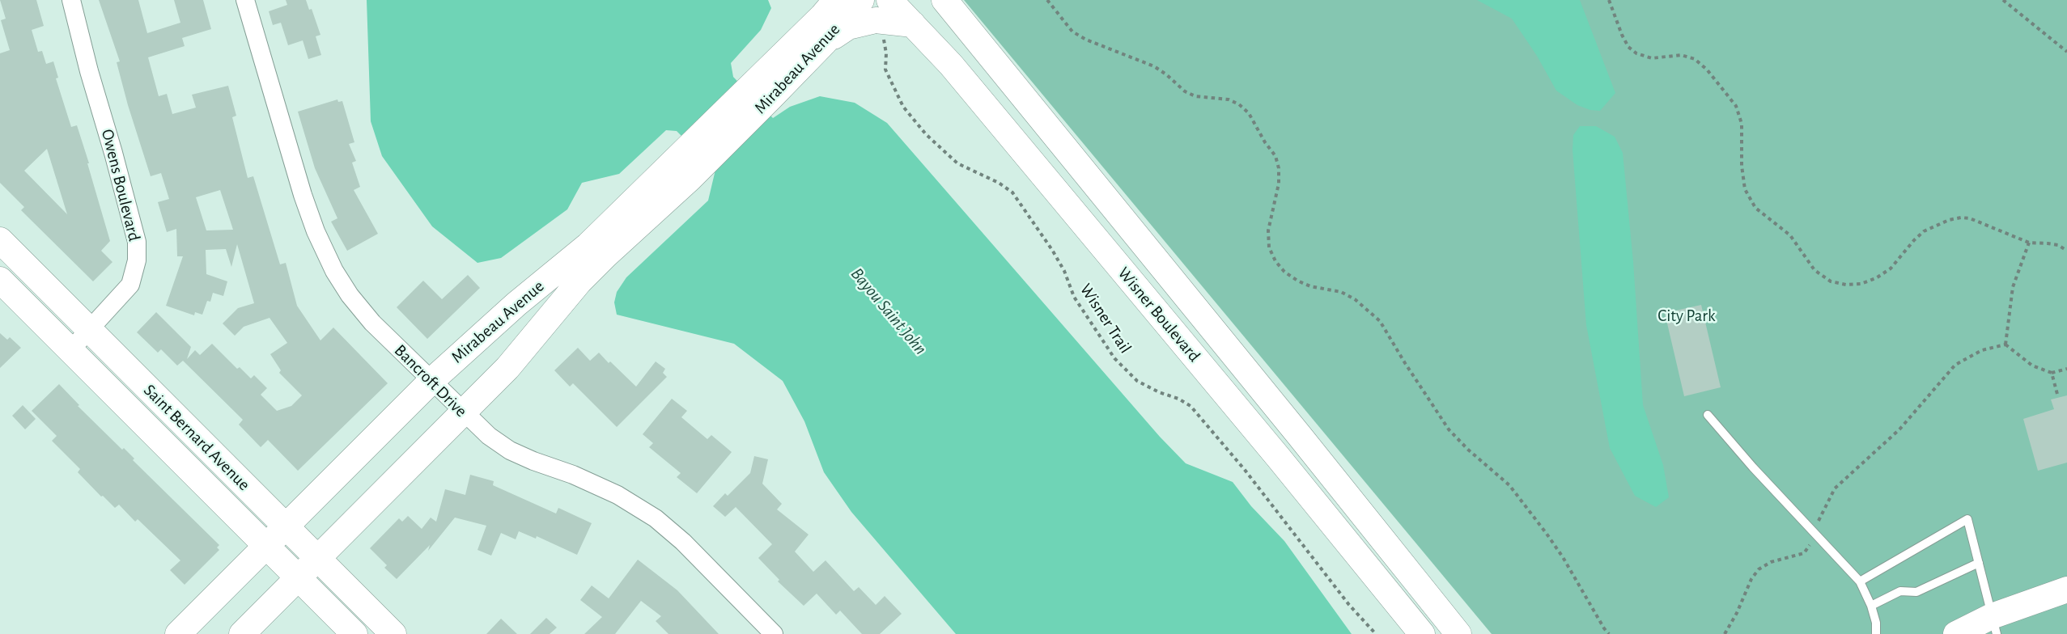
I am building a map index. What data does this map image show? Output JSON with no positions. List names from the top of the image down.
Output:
{
  "streets": {
    "street": [
      "Mirabeau Avenue",
      "Owens Boulevard",
      "Wisner Boulevard",
      "Bancroft Drive",
      "Saint Bernard Avenue"
    ],
    "path": ["Wisner Trail"]
  },
  "crossings": [
    ["Mirabeau Avenue", "Wisner Boulevard"],
    ["Mirabeau Avenue", "Wisner Trail"],
    ["Mirabeau Avenue", "Bancroft Drive"],
    ["Mirabeau Avenue", "Saint Bernard Avenue"],
    ["Owens Boulevard", "Saint Bernard Avenue"]
  ],
  "water": ["Bayou Saint John"],
  "parks": ["City Park"]
}
